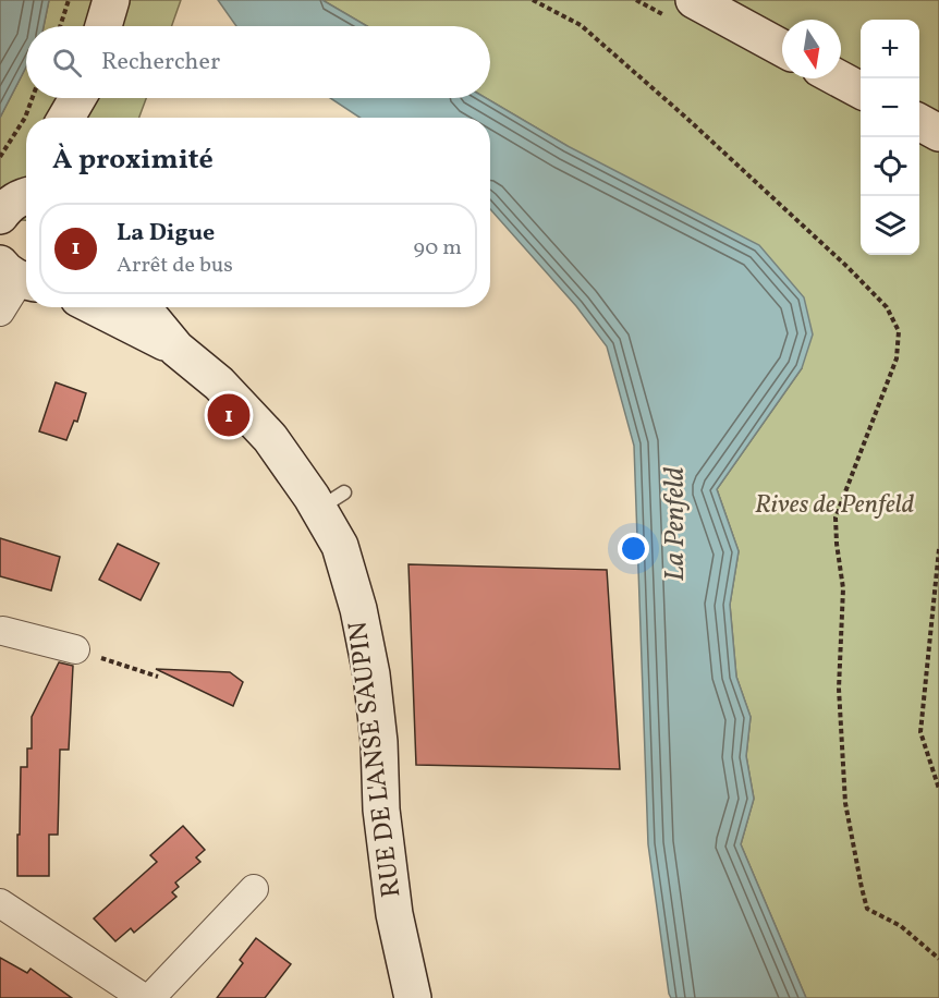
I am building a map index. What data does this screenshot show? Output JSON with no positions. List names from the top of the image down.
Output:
{
  "streets": {
    "street": ["RUE DE L'ANSE SAUPIN"]
  },
  "water": ["La Penfeld"],
  "parks": ["Rives de Penfeld"],
  "north": "bottom",
  "page": {
    "map_buttons": ["+", "−"],
    "search": "Rechercher",
    "heading": "À proximité",
    "list": [
      {
        "mark": "1",
        "name": "La Digue",
        "note": "Arrêt de bus",
        "value": "90 m"
      }
    ],
    "pins": "1"
  }
}
